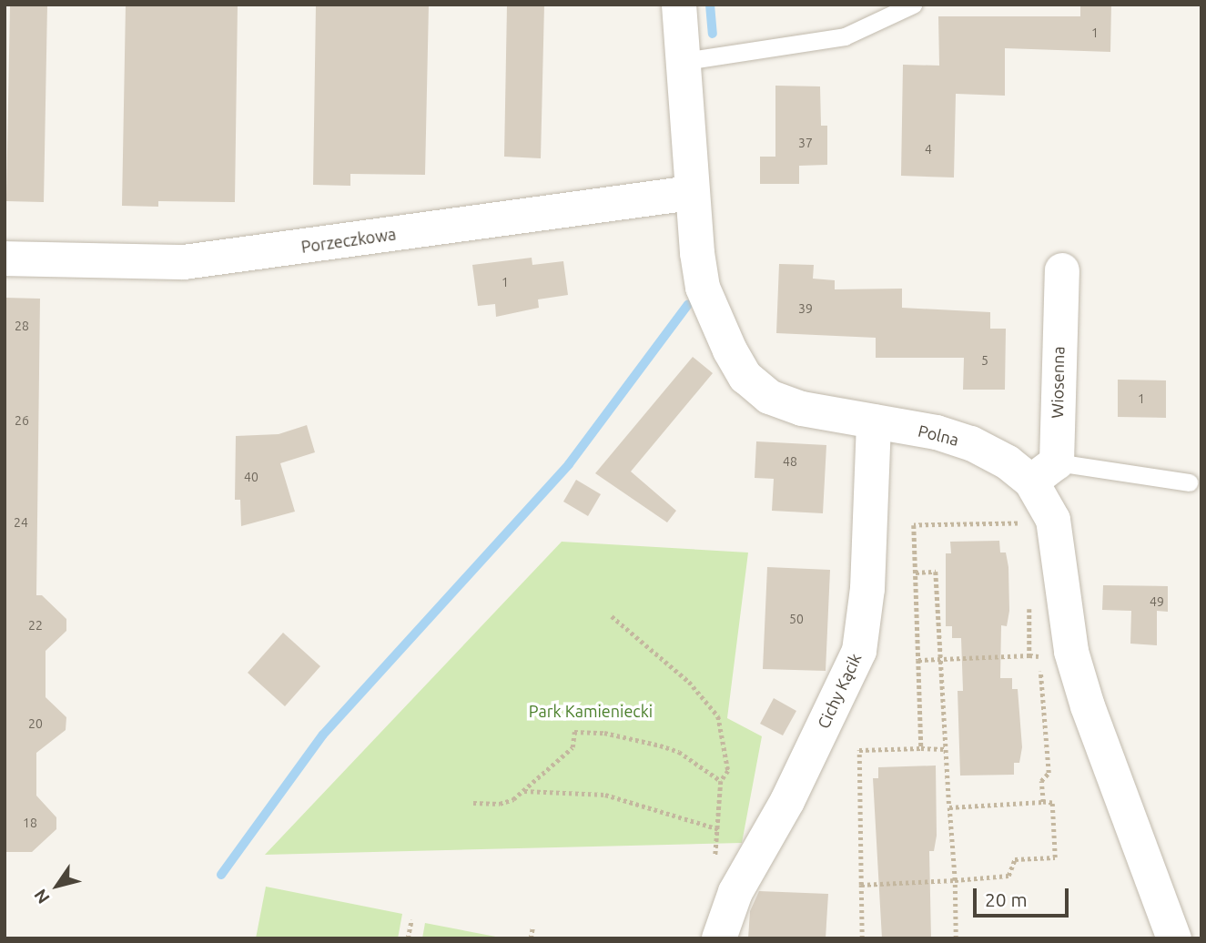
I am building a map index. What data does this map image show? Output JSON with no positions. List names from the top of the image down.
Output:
{
  "streets": {
    "street": [
      "Porzeczkowa",
      "Wiosenna",
      "Polna",
      "Cichy Kącik"
    ]
  },
  "crossings": [
    ["Porzeczkowa", "Polna"],
    ["Wiosenna", "Polna"],
    ["Polna", "Cichy Kącik"]
  ],
  "parks": ["Park Kamieniecki"],
  "house_numbers": [
    "1",
    "37",
    "4",
    "1",
    "39",
    "28",
    "5",
    "1",
    "26",
    "48",
    "40",
    "24",
    "49",
    "50",
    "22",
    "20",
    "18"
  ],
  "scale_bar": "20 m",
  "north": "bottom left"
}
